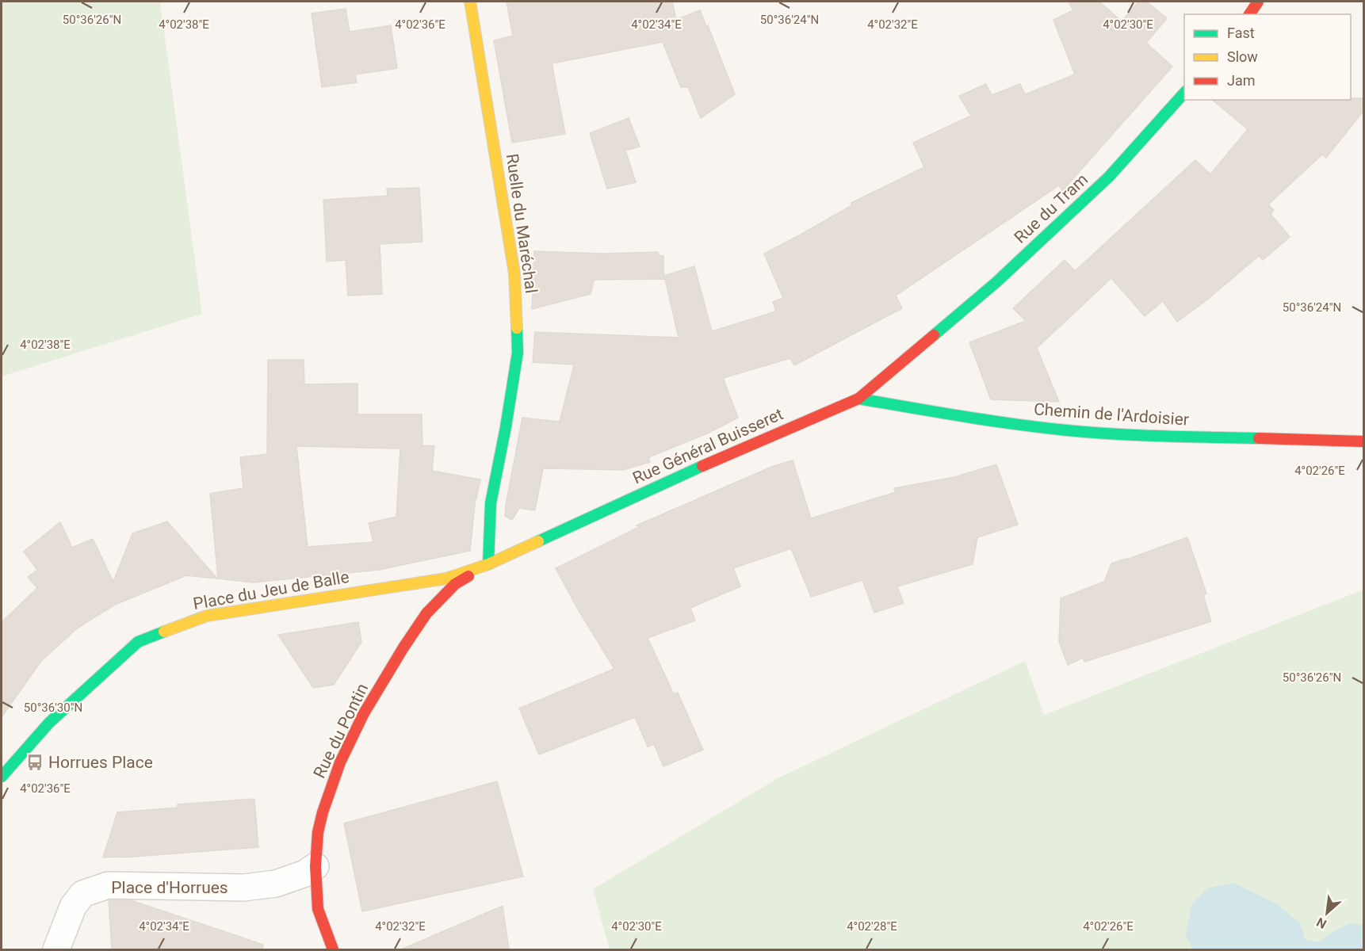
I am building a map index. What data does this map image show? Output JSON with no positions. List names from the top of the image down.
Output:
{
  "streets": {
    "street": [
      "Rue du Tram",
      "Ruelle du Maréchal",
      "Chemin de l'Ardoisier",
      "Rue Général Buisseret",
      "Place du Jeu de Balle",
      "Rue du Pontin",
      "Place d'Horrues"
    ]
  },
  "crossings": [
    ["Rue du Tram", "Rue Général Buisseret"],
    ["Ruelle du Maréchal", "Rue Général Buisseret"],
    ["Ruelle du Maréchal", "Place du Jeu de Balle"],
    ["Ruelle du Maréchal", "Rue du Pontin"],
    ["Chemin de l'Ardoisier", "Rue Général Buisseret"],
    ["Rue Général Buisseret", "Place du Jeu de Balle"],
    ["Rue Général Buisseret", "Rue du Pontin"],
    ["Place du Jeu de Balle", "Rue du Pontin"],
    ["Rue du Pontin", "Place d'Horrues"]
  ],
  "places": {
    "bus stop": ["Horrues Place"]
  },
  "legend": ["Fast", "Slow", "Jam"],
  "north": "bottom left",
  "coordinates": [
    "50°36'26\"N",
    "50°36'24\"N",
    "4°02'38\"E",
    "4°02'36\"E",
    "4°02'34\"E",
    "4°02'32\"E",
    "4°02'30\"E",
    "4°02'26\"E",
    "50°36'30\"N",
    "4°02'28\"E"
  ]
}
